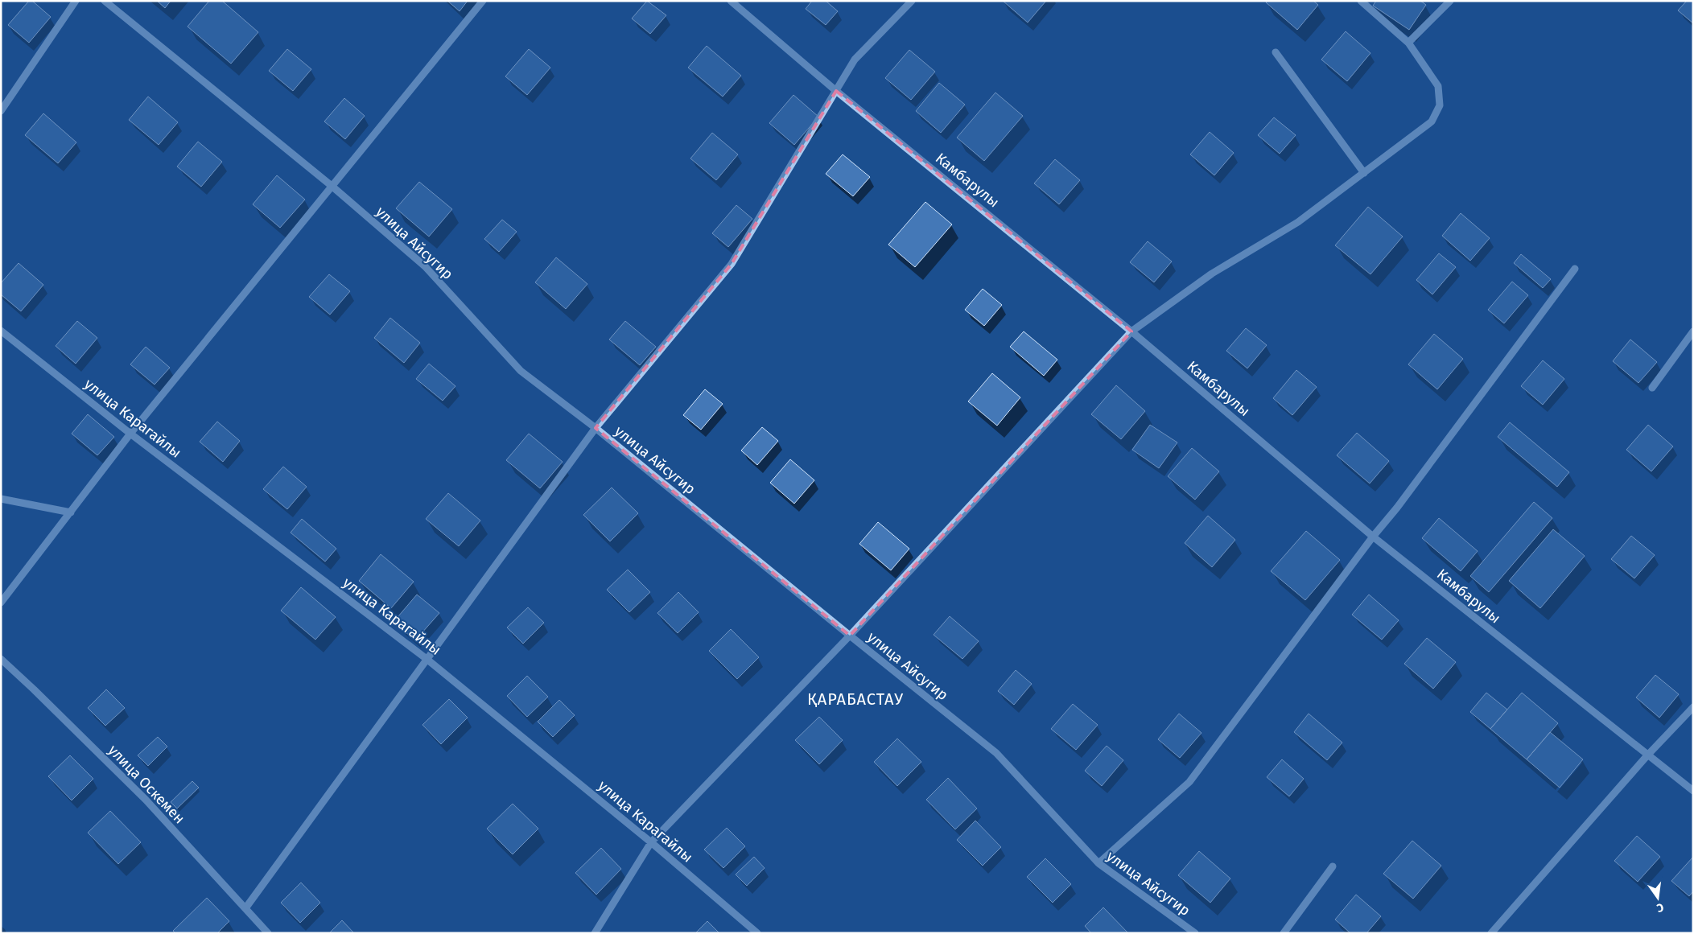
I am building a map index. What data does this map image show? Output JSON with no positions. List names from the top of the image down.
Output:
{
  "streets": {
    "street": [
      "Камбарулы",
      "улица Айсугир",
      "улица Карагайлы",
      "улица Оскемен"
    ]
  },
  "districts": ["ҚАРАБАСТАУ"],
  "north": "bottom"
}
